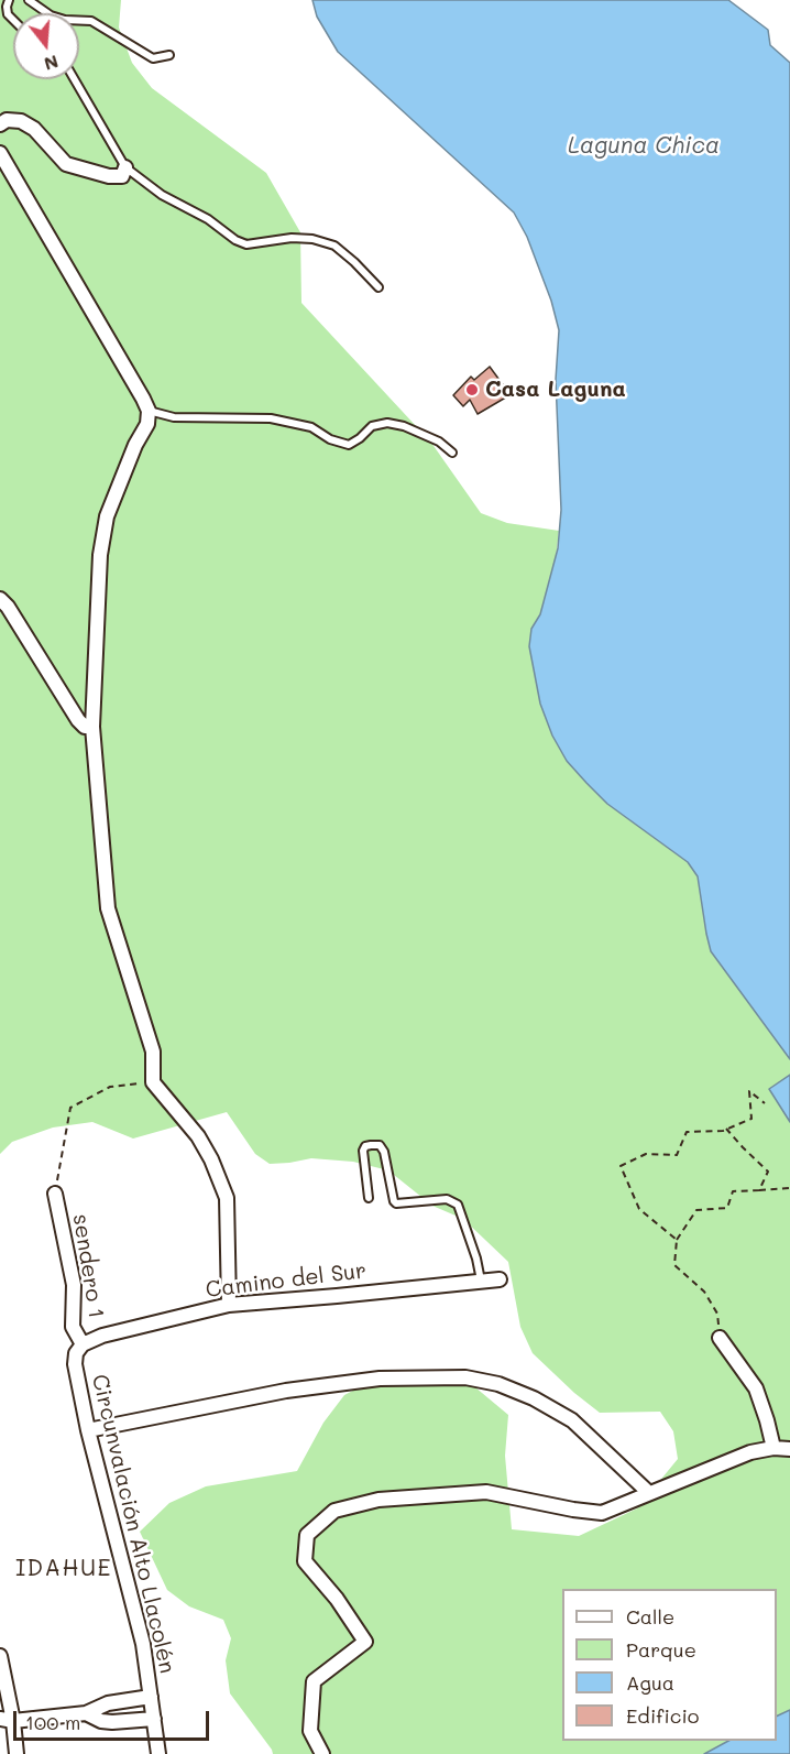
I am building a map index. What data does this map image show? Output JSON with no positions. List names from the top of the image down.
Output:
{
  "streets": {
    "street": ["sendero 1", "Camino del Sur", "Circunvalación Alto Llacolén"]
  },
  "crossings": [
    ["sendero 1", "Camino del Sur"],
    ["sendero 1", "Circunvalación Alto Llacolén"],
    ["Camino del Sur", "Circunvalación Alto Llacolén"]
  ],
  "districts": ["IDAHUE"],
  "water": ["Laguna Chica"],
  "places": ["Casa Laguna"],
  "legend": [
    "Calle",
    "Parque",
    "Agua",
    "Edificio"
  ],
  "scale_bar": "100 m",
  "north": "bottom"
}
